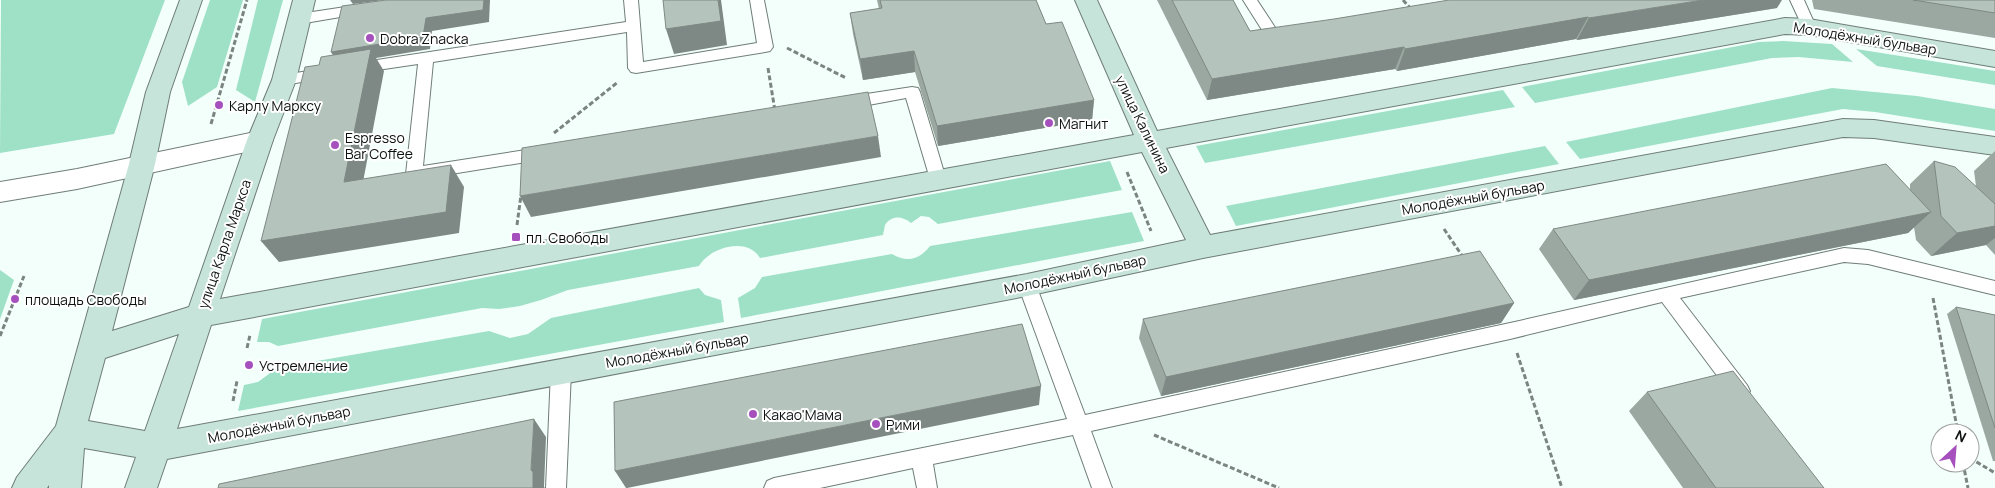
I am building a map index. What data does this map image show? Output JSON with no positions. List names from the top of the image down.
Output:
{
  "streets": {
    "main road": ["Молодёжный бульвар", "улица Калинина", "улица Карла Маркса"]
  },
  "crossings": [
    ["Молодёжный бульвар", "улица Калинина"],
    ["Молодёжный бульвар", "улица Карла Маркса"]
  ],
  "places": {
    "other": [
      "Dobra Znacka",
      "Карлу Марксу",
      "Магнит",
      "Espresso Bar Coffee",
      "площадь Свободы",
      "Устремление",
      "Какао'Мама",
      "Рими"
    ],
    "transit": ["пл. Свободы"]
  },
  "north": "top right"
}
